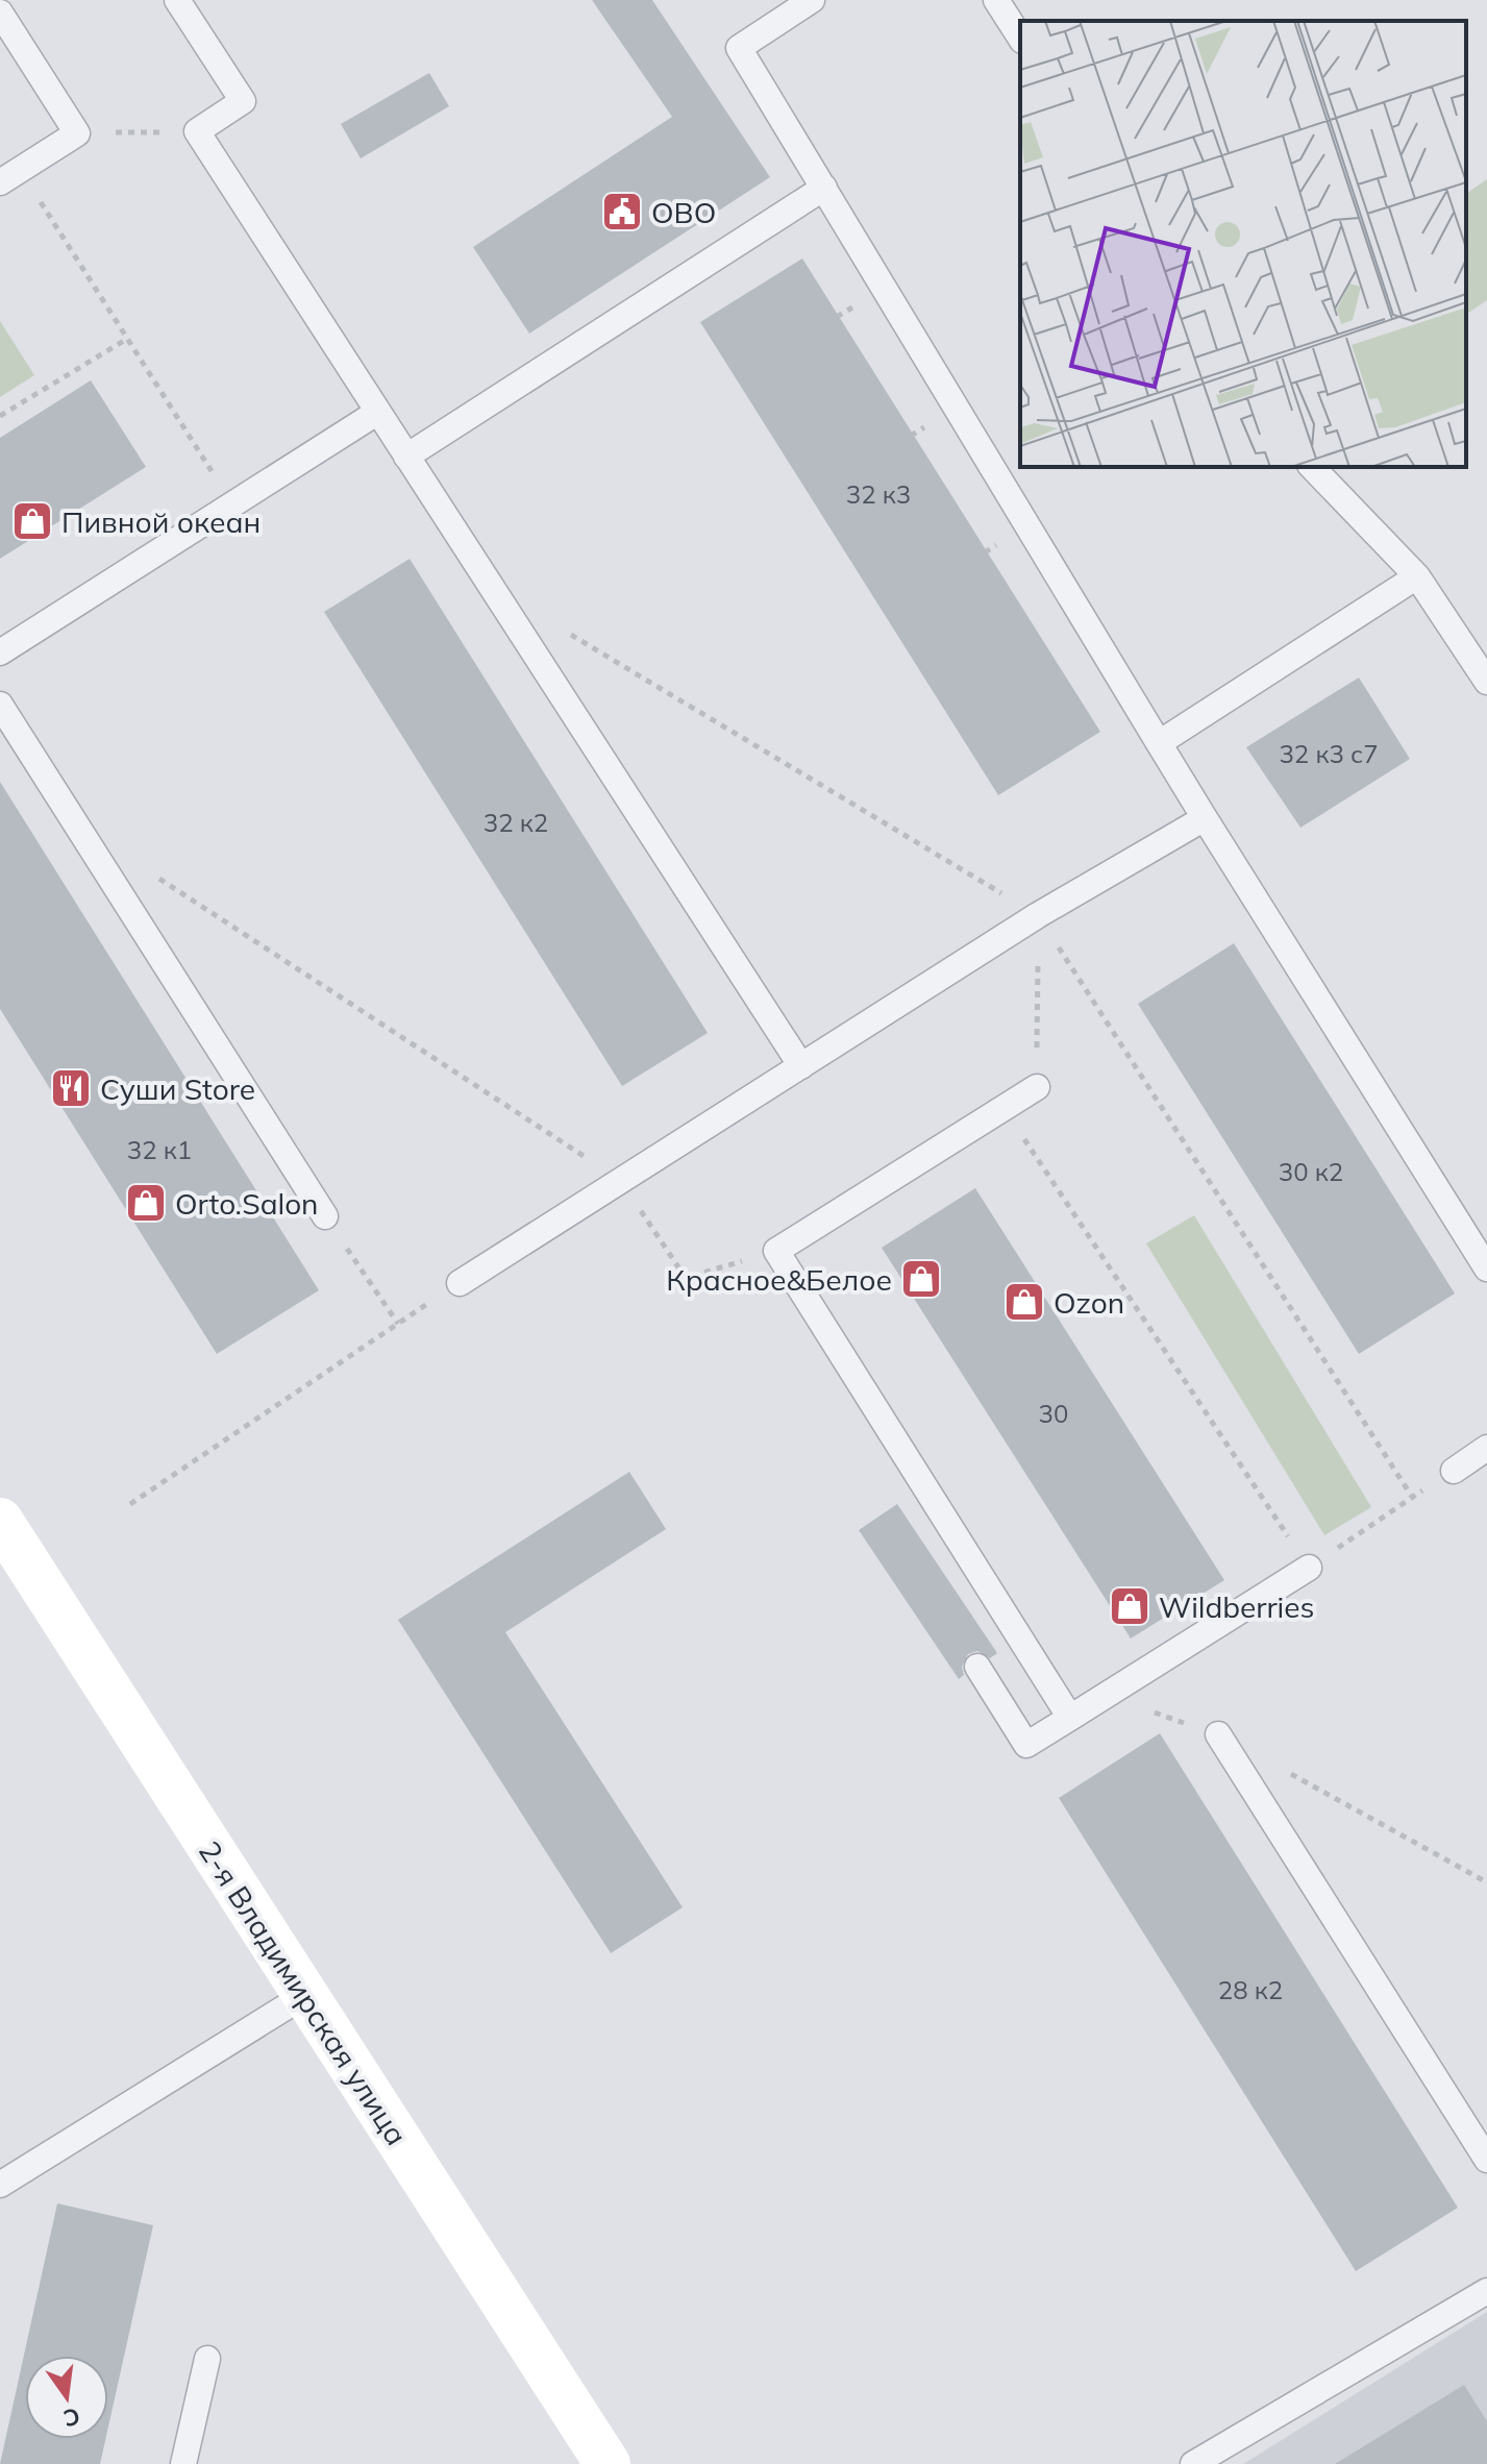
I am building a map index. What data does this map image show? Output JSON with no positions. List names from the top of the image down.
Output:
{
  "streets": {
    "street": ["2-я Владимирская улица"]
  },
  "places": {
    "public building": ["ОВО"],
    "shop": [
      "Пивной океан",
      "Orto.Salon",
      "Красное&Белое",
      "Ozon",
      "Wildberries"
    ],
    "restaurant": ["Суши Store"]
  },
  "house_numbers": [
    "32 к3",
    "32 к3 с7",
    "32 к2",
    "32 к1",
    "30 к2",
    "30",
    "28 к2"
  ],
  "north": "bottom"
}
